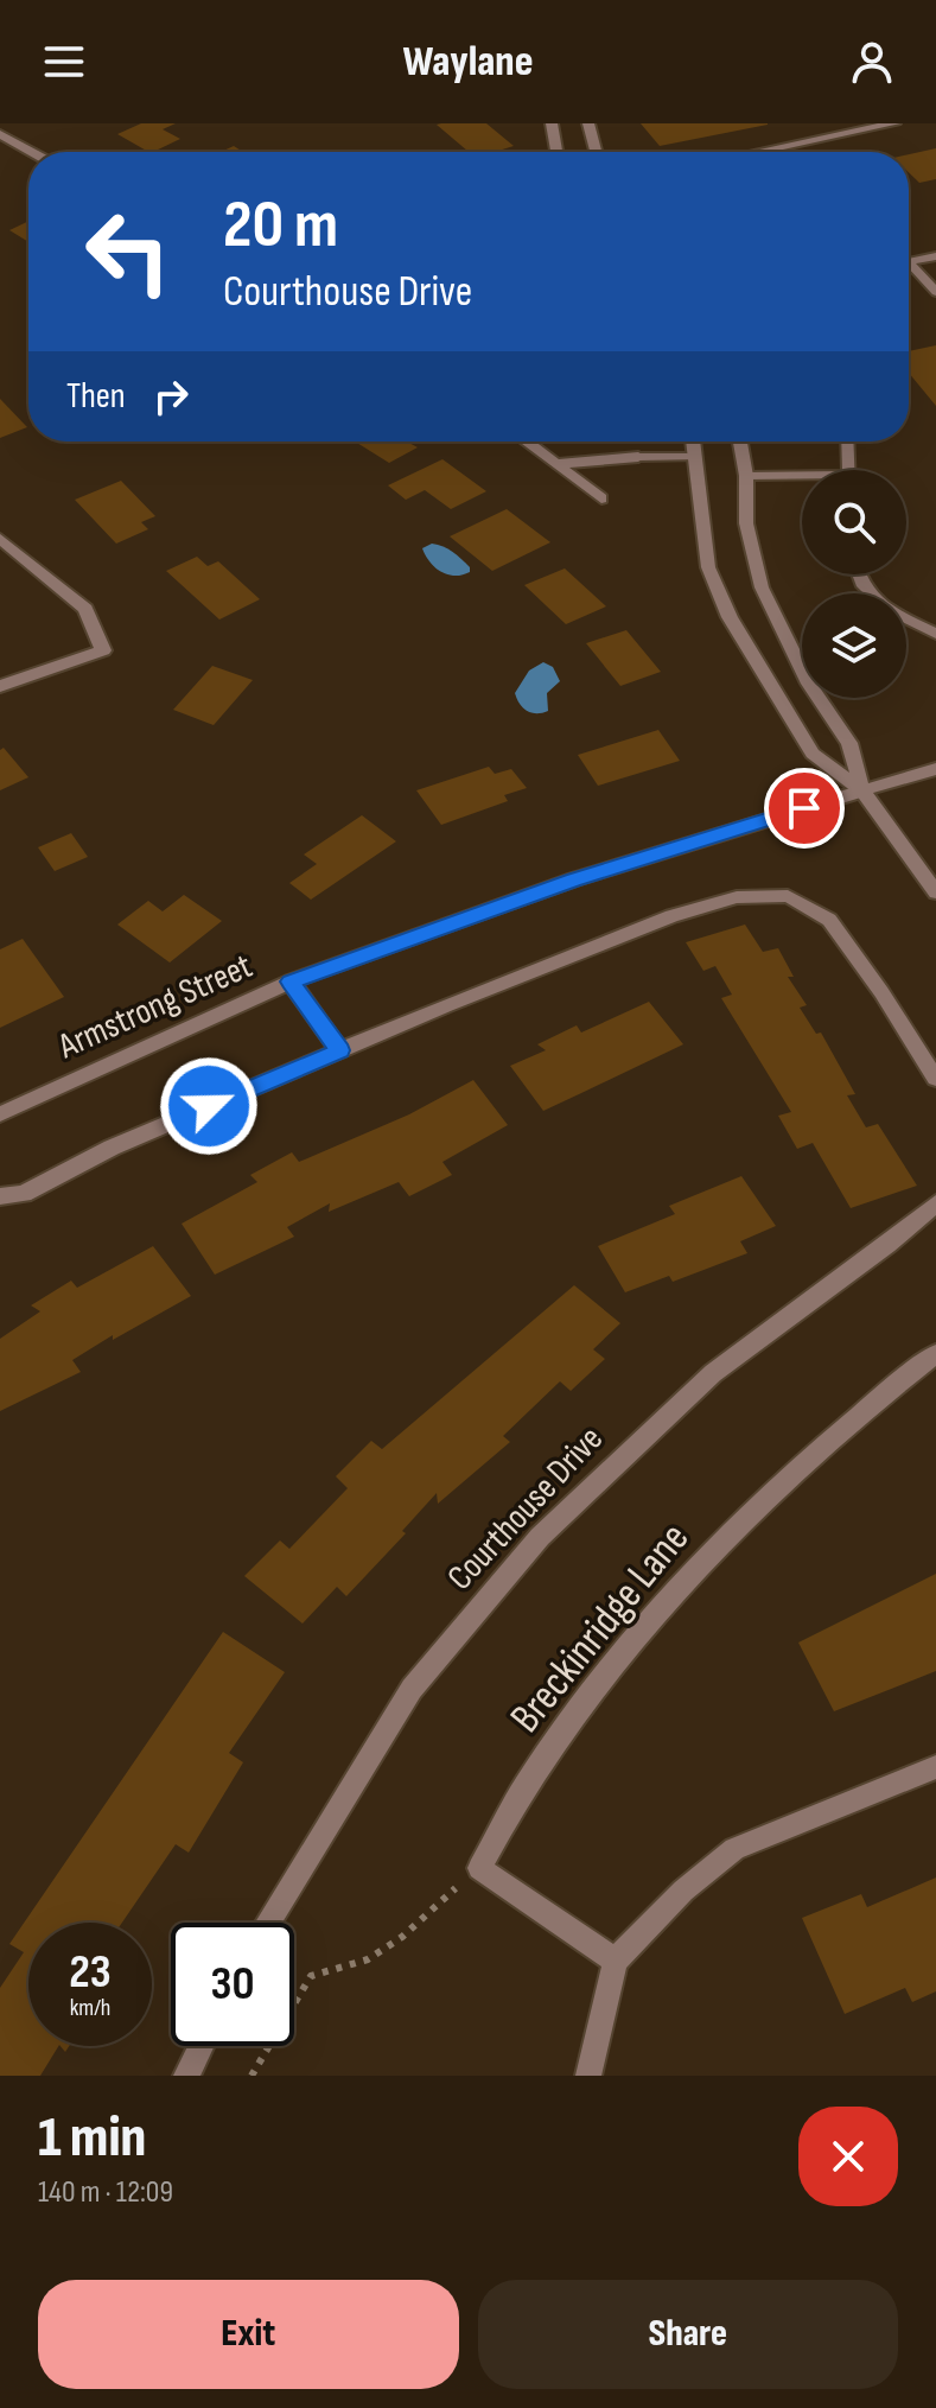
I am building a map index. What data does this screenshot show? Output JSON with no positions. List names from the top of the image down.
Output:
{
  "streets": {
    "street": ["Armstrong Street", "Courthouse Drive", "Breckinridge Lane"]
  },
  "page": {
    "header": "Waylane",
    "turn": ["20 m", "Courthouse Drive"],
    "then": "Then",
    "speed": "23 km/h",
    "limit": "30",
    "heading": ["1 min", "140 m · 12:09"],
    "buttons": ["Exit", "Share"]
  }
}
